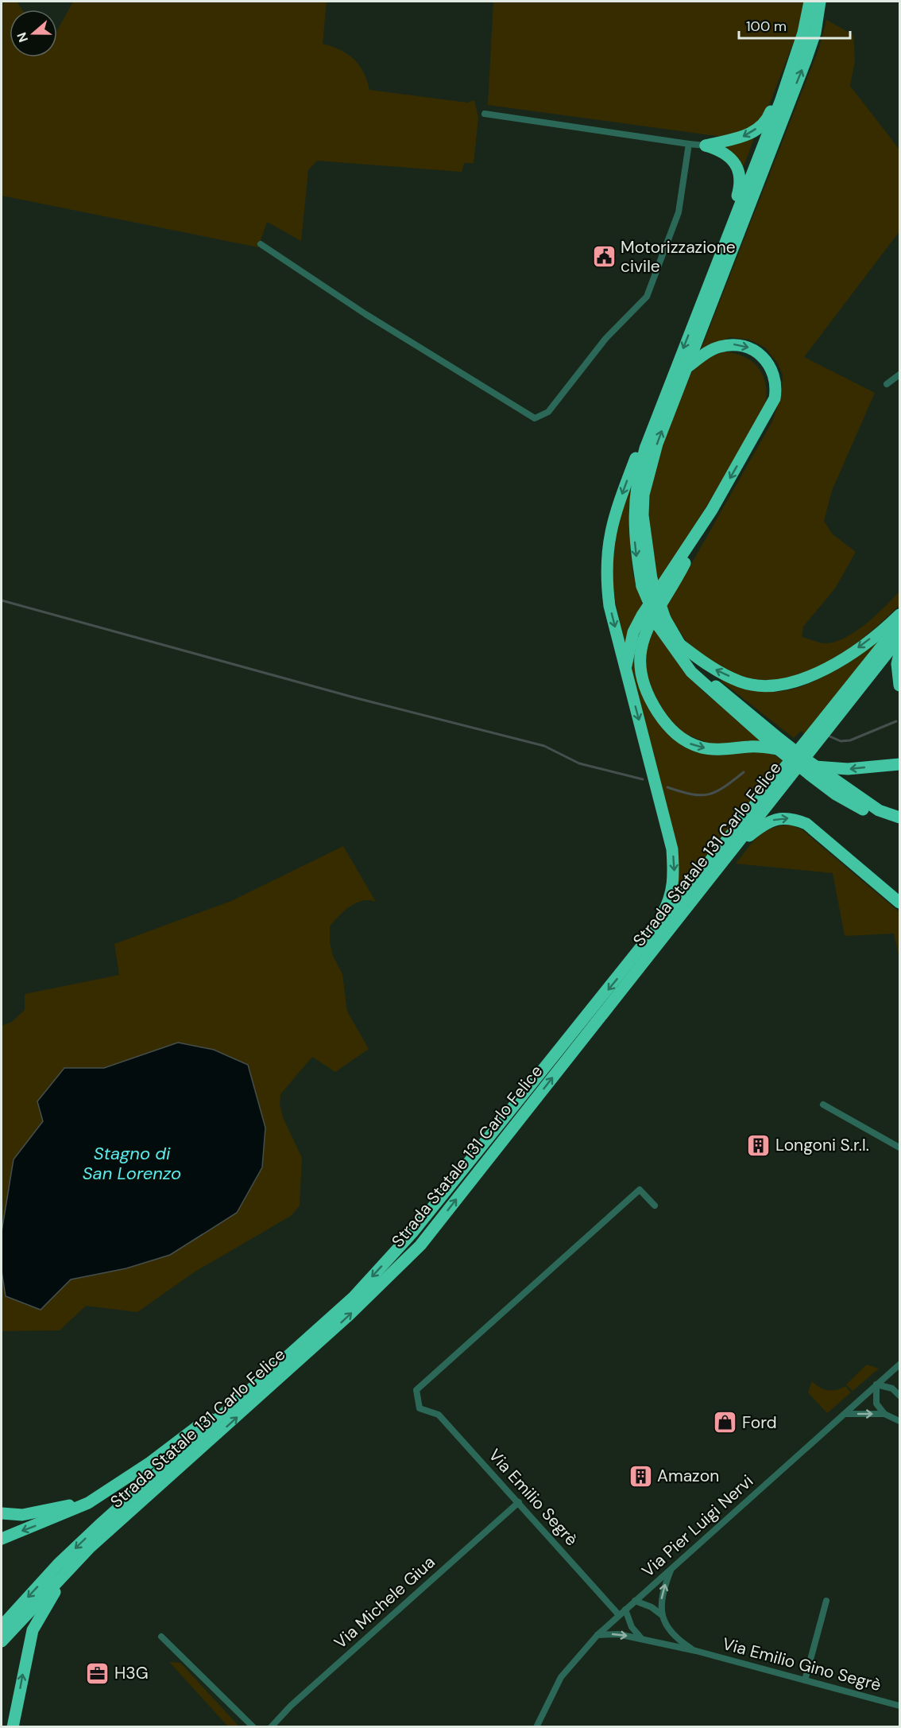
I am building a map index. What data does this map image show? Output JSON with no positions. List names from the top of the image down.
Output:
{
  "streets": {
    "highway": ["Strada Statale 131 Carlo Felice"],
    "street": [
      "Via Emilio Segrè",
      "Via Pier Luigi Nervi",
      "Via Michele Giua",
      "Via Emilio Gino Segrè"
    ]
  },
  "crossings": [
    ["Via Emilio Segrè", "Via Pier Luigi Nervi"],
    ["Via Emilio Segrè", "Via Michele Giua"]
  ],
  "water": ["Stagno di San Lorenzo"],
  "places": {
    "public building": ["Motorizzazione civile"],
    "building": ["Longoni S.r.l.", "Amazon"],
    "shop": ["Ford"],
    "office": ["H3G"]
  },
  "scale_bar": "100 m",
  "north": "left"
}
